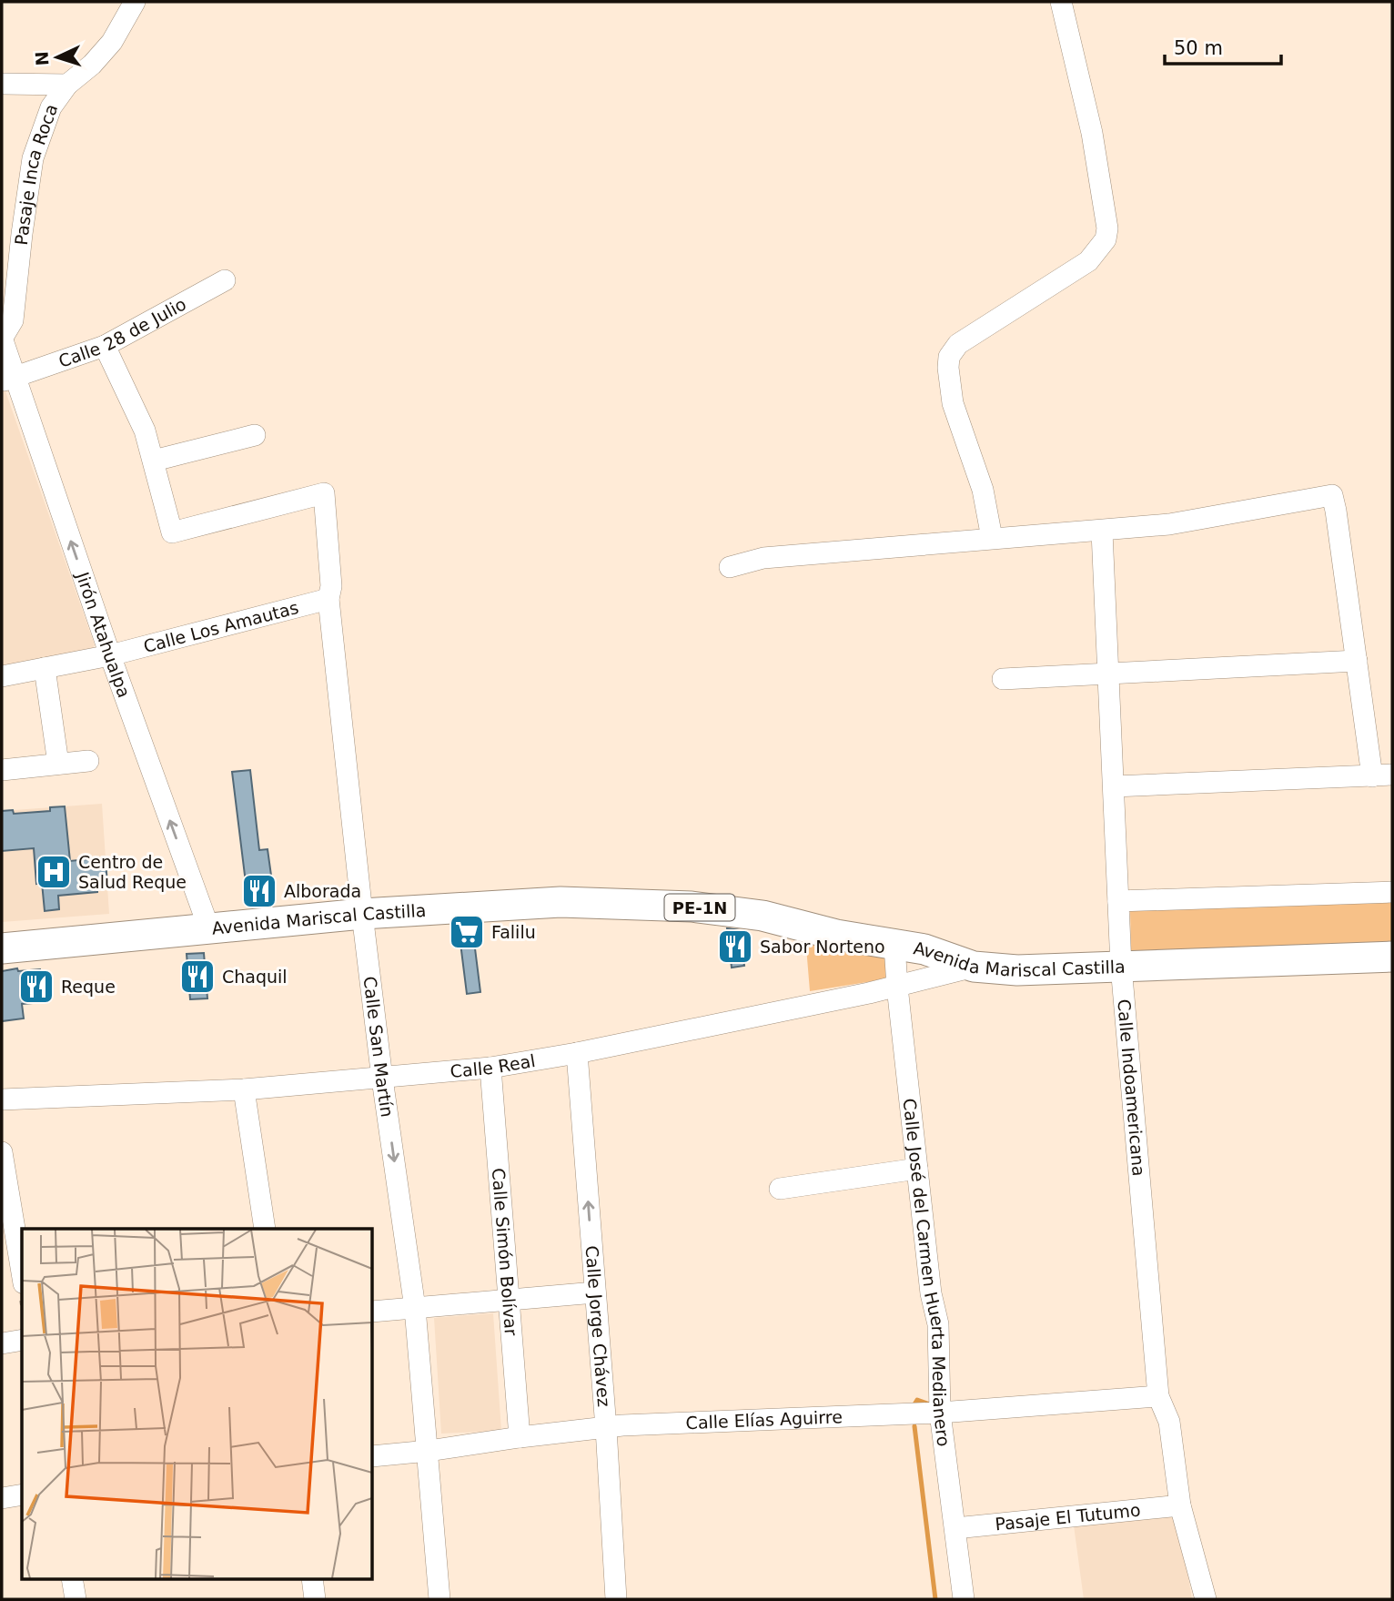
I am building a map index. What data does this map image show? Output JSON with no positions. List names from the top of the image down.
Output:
{
  "streets": {
    "highway": ["PE-1N", "Avenida Mariscal Castilla"],
    "street": [
      "Pasaje Inca Roca",
      "Calle 28 de Julio",
      "Calle Los Amautas",
      "Jirón Atahualpa",
      "Calle San Martín",
      "Calle Real",
      "Calle Indoamericana",
      "Calle Simón Bolívar",
      "Calle José del Carmen Huerta Medianero",
      "Calle Jorge Chávez",
      "Calle Elías Aguirre",
      "Pasaje El Tutumo"
    ]
  },
  "crossings": [
    ["Pasaje Inca Roca", "Jirón Atahualpa"],
    ["Calle 28 de Julio", "Jirón Atahualpa"],
    ["Calle Los Amautas", "Jirón Atahualpa"],
    ["Calle Los Amautas", "Calle San Martín"],
    ["Jirón Atahualpa", "Avenida Mariscal Castilla"],
    ["Avenida Mariscal Castilla", "Calle San Martín"],
    ["Avenida Mariscal Castilla", "Calle Real"],
    ["Avenida Mariscal Castilla", "Calle Indoamericana"],
    ["Avenida Mariscal Castilla", "Calle José del Carmen Huerta Medianero"],
    ["Calle San Martín", "Calle Real"],
    ["Calle San Martín", "Calle Elías Aguirre"],
    ["Calle Real", "Calle Simón Bolívar"],
    ["Calle Real", "Calle José del Carmen Huerta Medianero"],
    ["Calle Real", "Calle Jorge Chávez"],
    ["Calle Indoamericana", "Calle Elías Aguirre"],
    ["Calle Indoamericana", "Pasaje El Tutumo"],
    ["Calle Simón Bolívar", "Calle Elías Aguirre"],
    ["Calle José del Carmen Huerta Medianero", "Calle Elías Aguirre"],
    ["Calle José del Carmen Huerta Medianero", "Pasaje El Tutumo"],
    ["Calle Jorge Chávez", "Calle Elías Aguirre"]
  ],
  "one_way": ["Calle Jorge Chávez"],
  "places": {
    "hospital": ["Centro de Salud Reque"],
    "restaurant": [
      "Alborada",
      "Sabor Norteno",
      "Chaquil",
      "Reque"
    ],
    "supermarket": ["Falilu"]
  },
  "scale_bar": "50 m",
  "north": "left"
}
